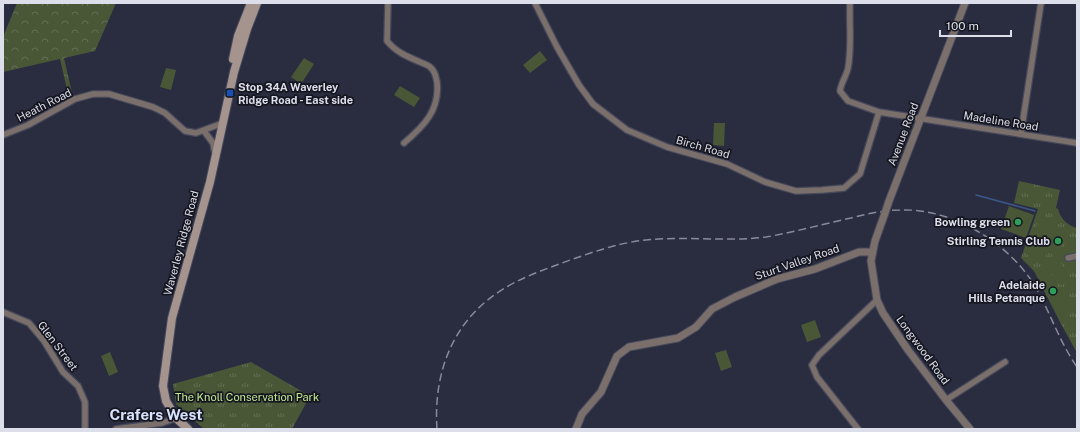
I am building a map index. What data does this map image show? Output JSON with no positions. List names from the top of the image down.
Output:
{
  "streets": {
    "main road": ["Waverley Ridge Road"],
    "street": [
      "Heath Road",
      "Madeline Road",
      "Avenue Road",
      "Birch Road",
      "Sturt Valley Road",
      "Glen Street",
      "Longwood Road"
    ]
  },
  "crossings": [
    ["Heath Road", "Waverley Ridge Road"],
    ["Madeline Road", "Avenue Road"],
    ["Madeline Road", "Birch Road"],
    ["Avenue Road", "Sturt Valley Road"],
    ["Avenue Road", "Longwood Road"]
  ],
  "districts": ["Crafers West"],
  "parks": ["The Knoll Conservation Park"],
  "places": {
    "transit": ["Stop 34A Waverley Ridge Road - East side"],
    "other": ["Bowling green", "Stirling Tennis Club", "Adelaide Hills Petanque"]
  },
  "scale_bar": "100 m"
}
